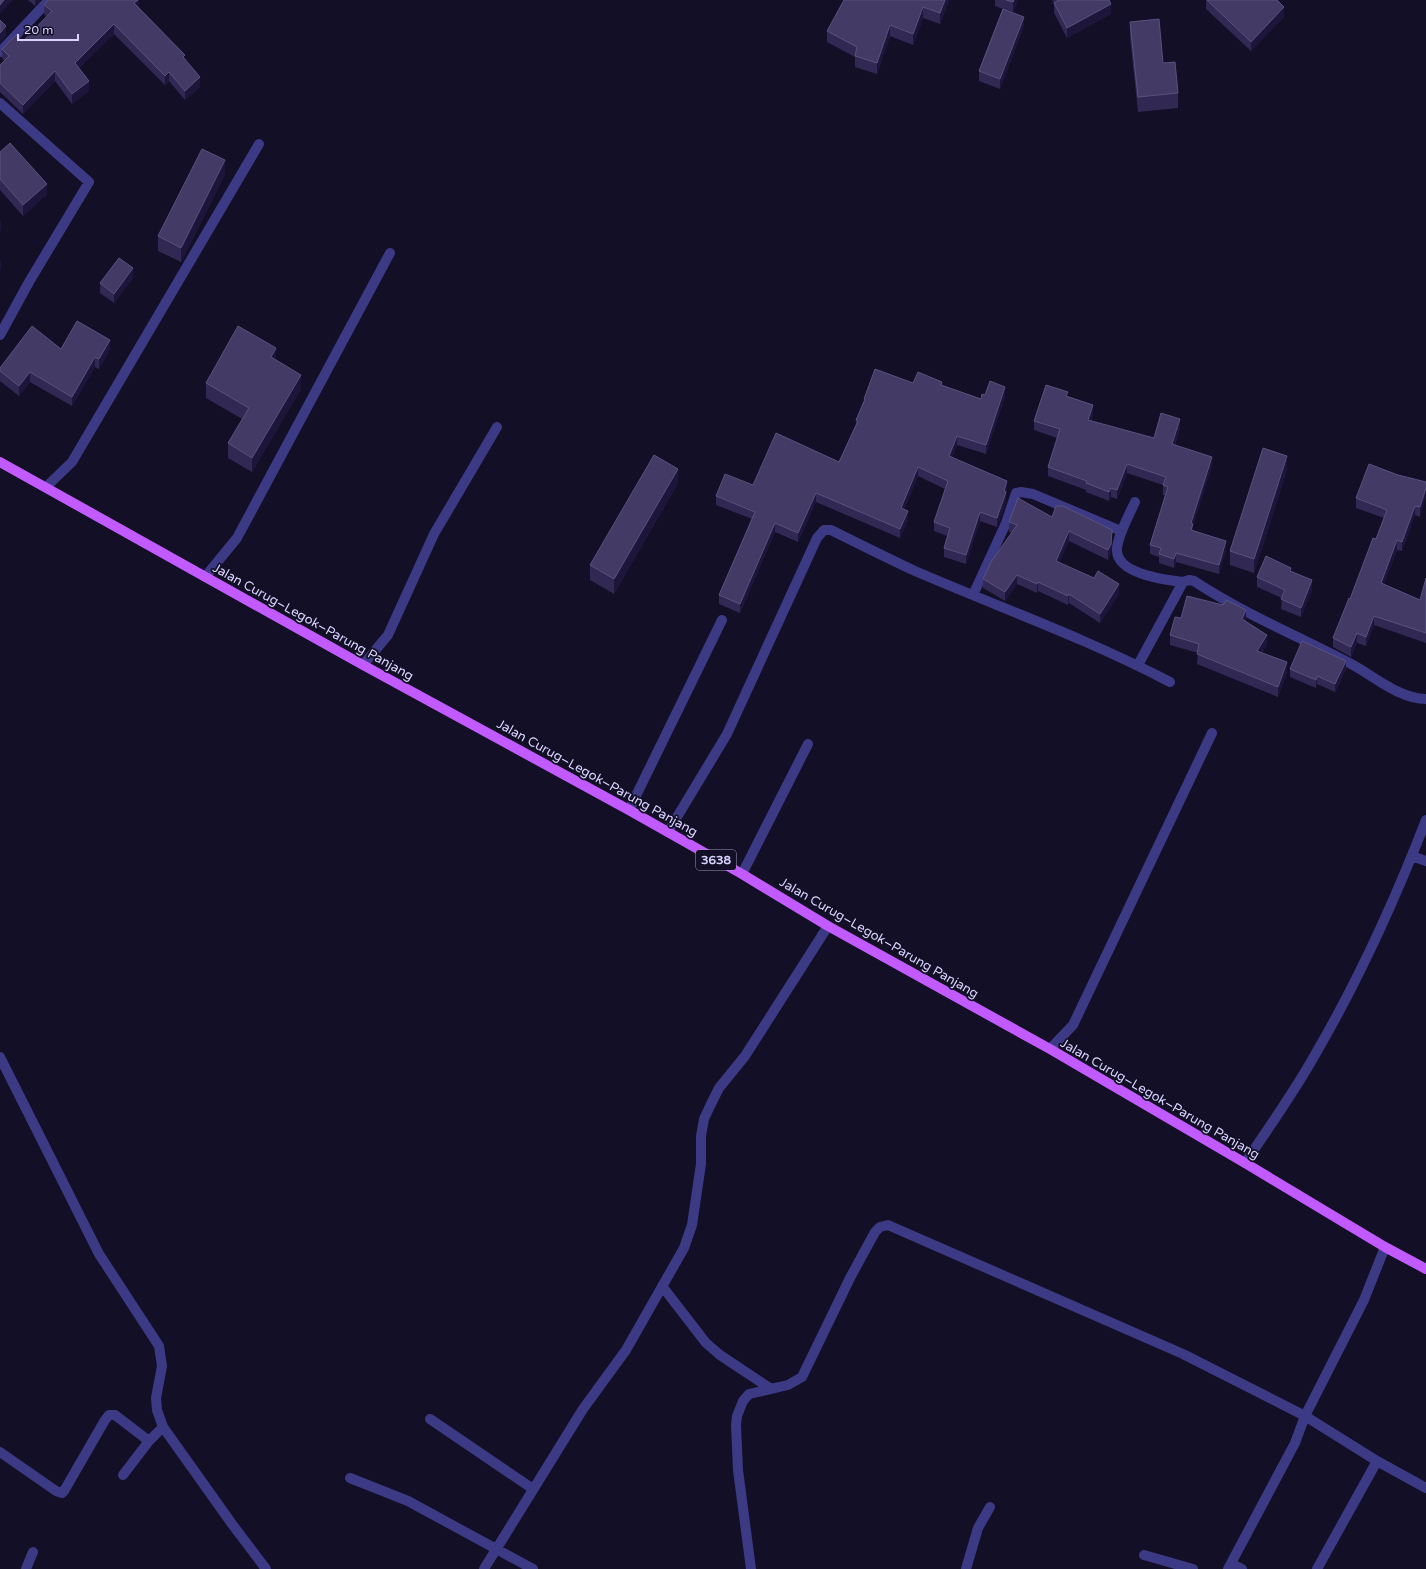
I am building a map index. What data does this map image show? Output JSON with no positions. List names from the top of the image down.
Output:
{
  "streets": {
    "main road": ["Jalan Curug–Legok–Parung Panjang", "3638"]
  },
  "scale_bar": "20 m"
}
